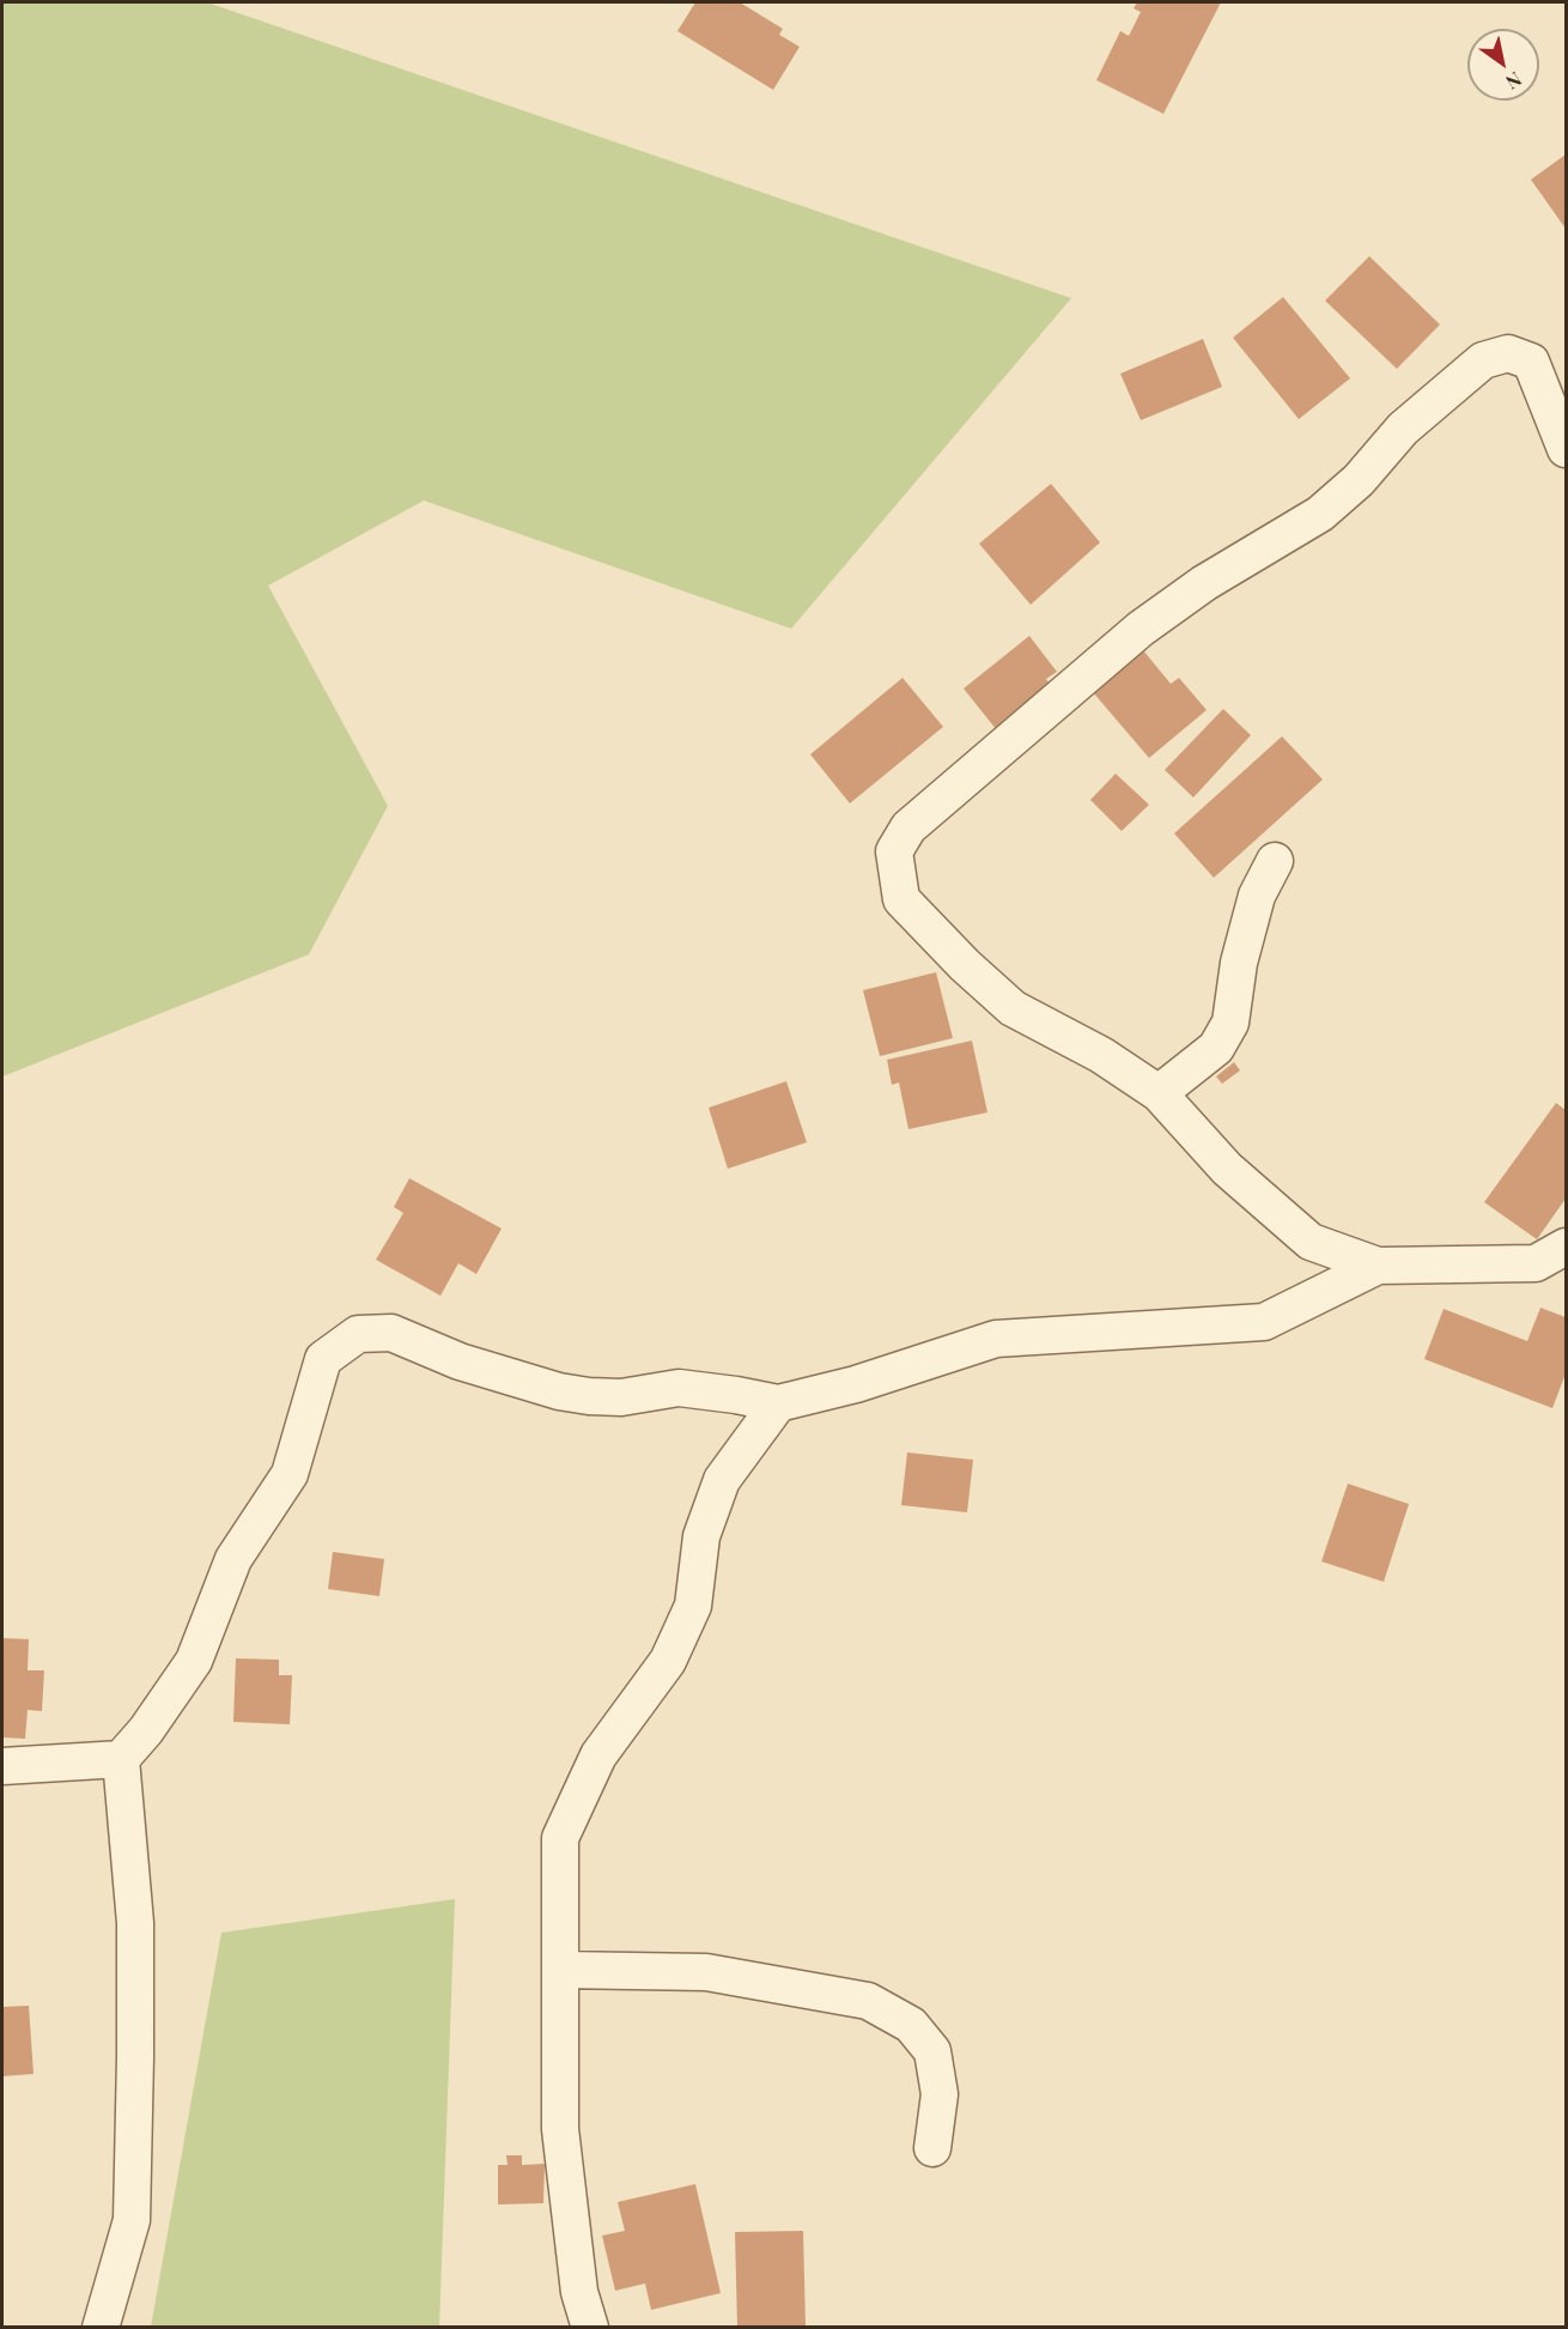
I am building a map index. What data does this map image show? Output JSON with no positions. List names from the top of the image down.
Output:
{
  "north": "bottom right"
}
